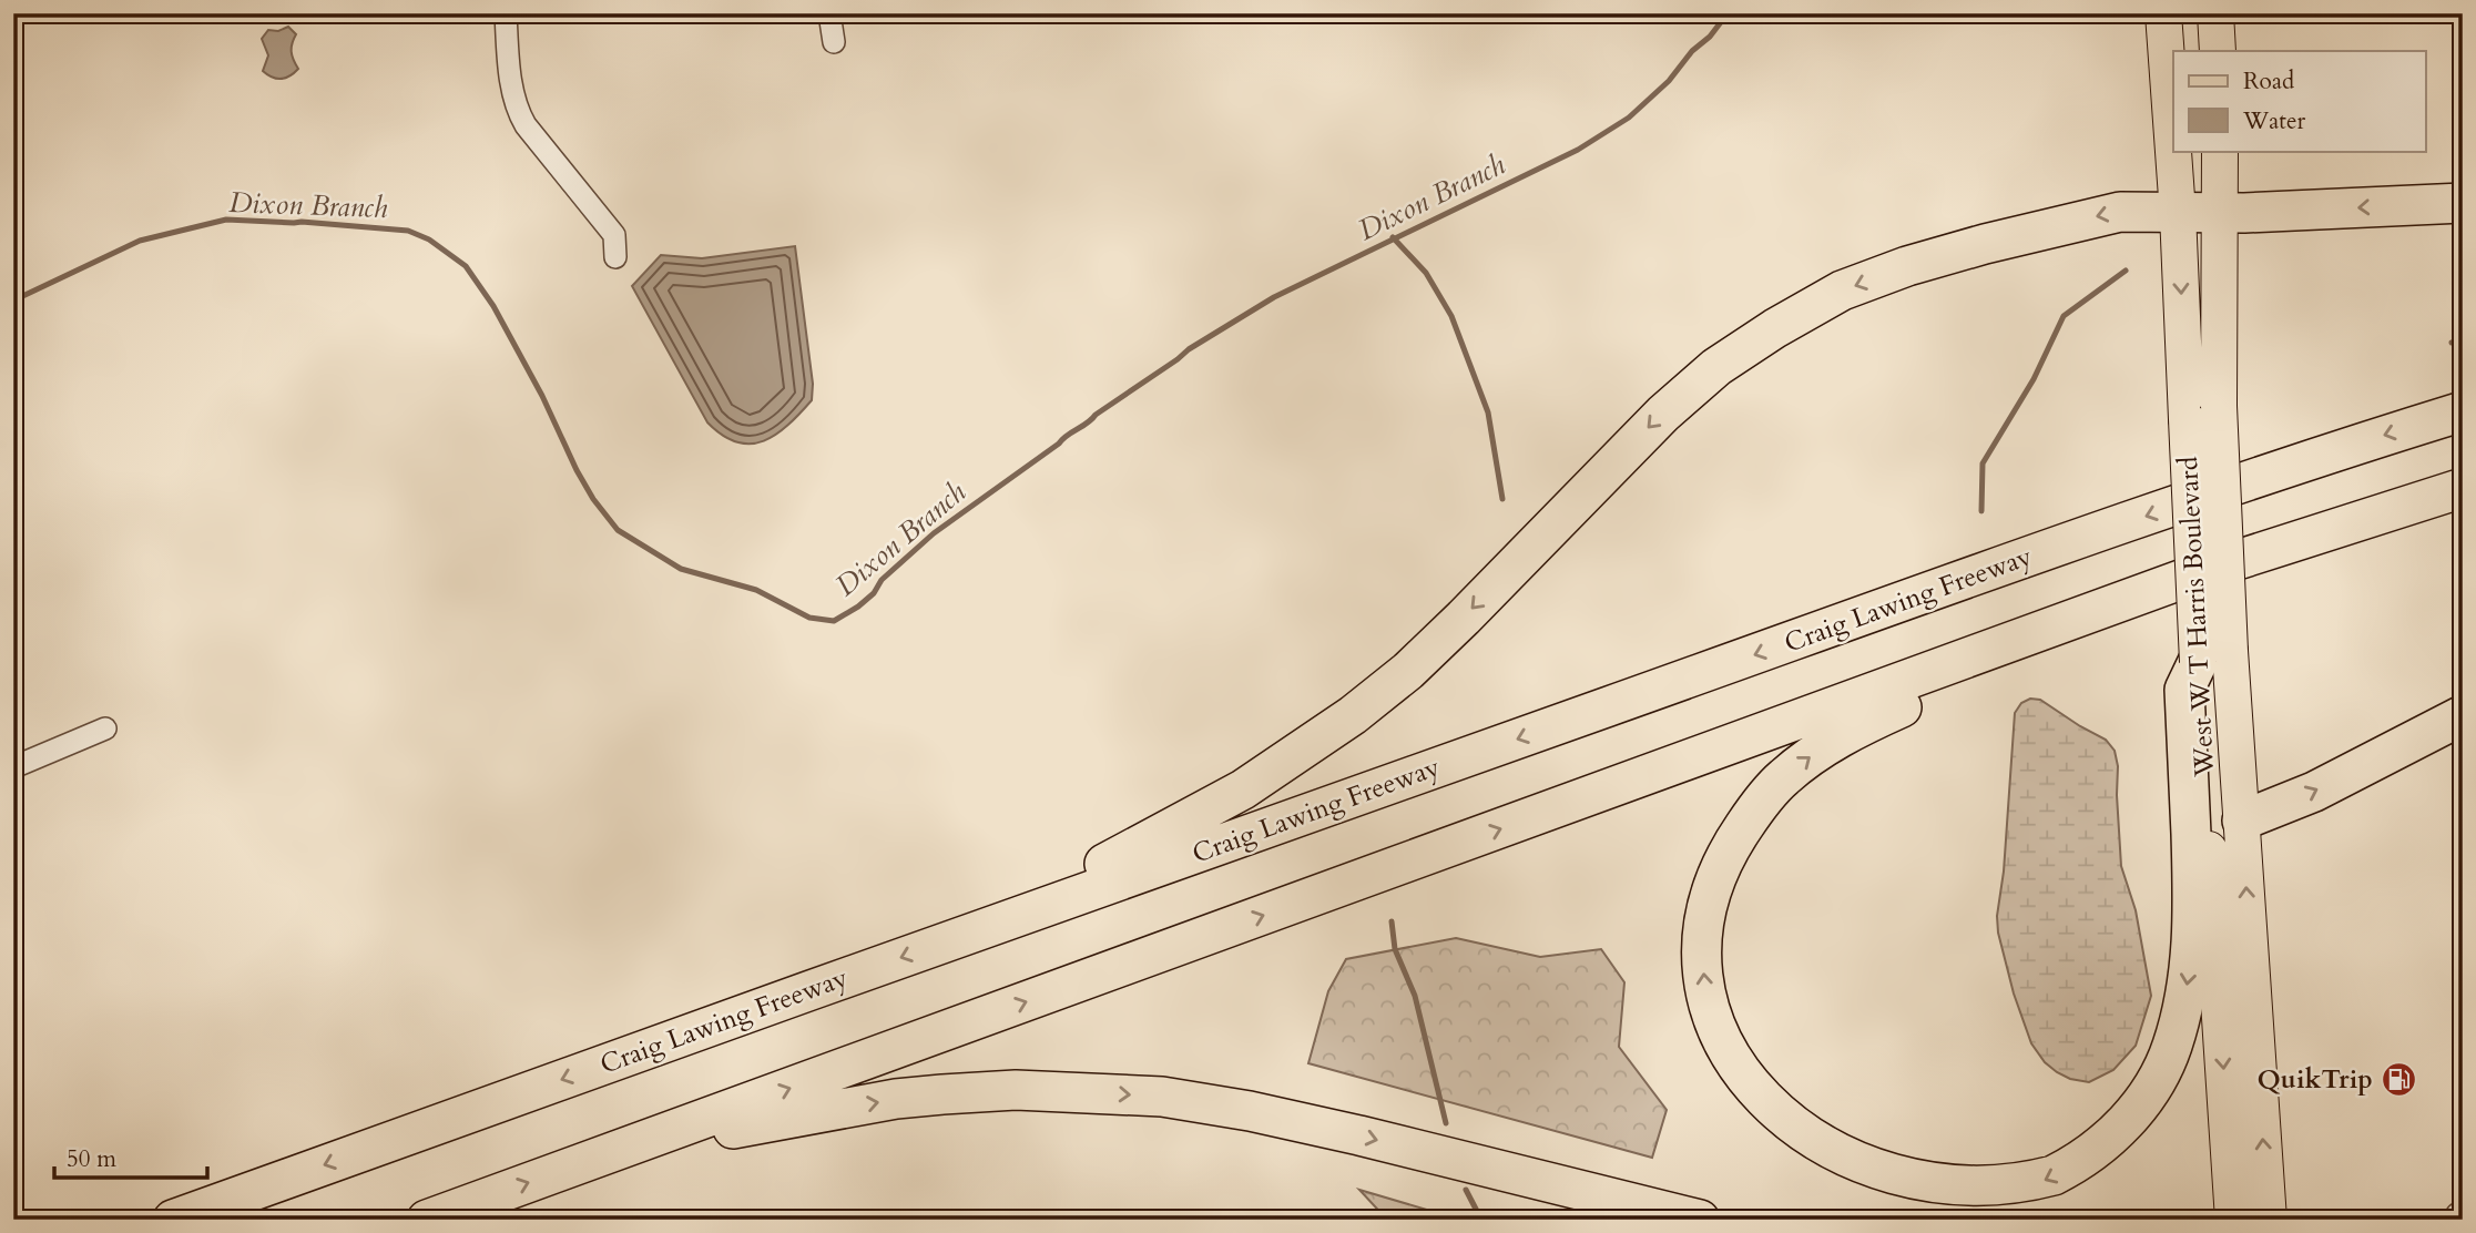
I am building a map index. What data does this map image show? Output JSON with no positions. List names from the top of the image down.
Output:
{
  "streets": {
    "highway": ["Craig Lawing Freeway"],
    "main road": ["West W T Harris Boulevard"]
  },
  "water": ["Dixon Branch"],
  "places": {
    "fuel station": ["QuikTrip"]
  },
  "legend": ["Road", "Water"],
  "scale_bar": "50 m"
}
